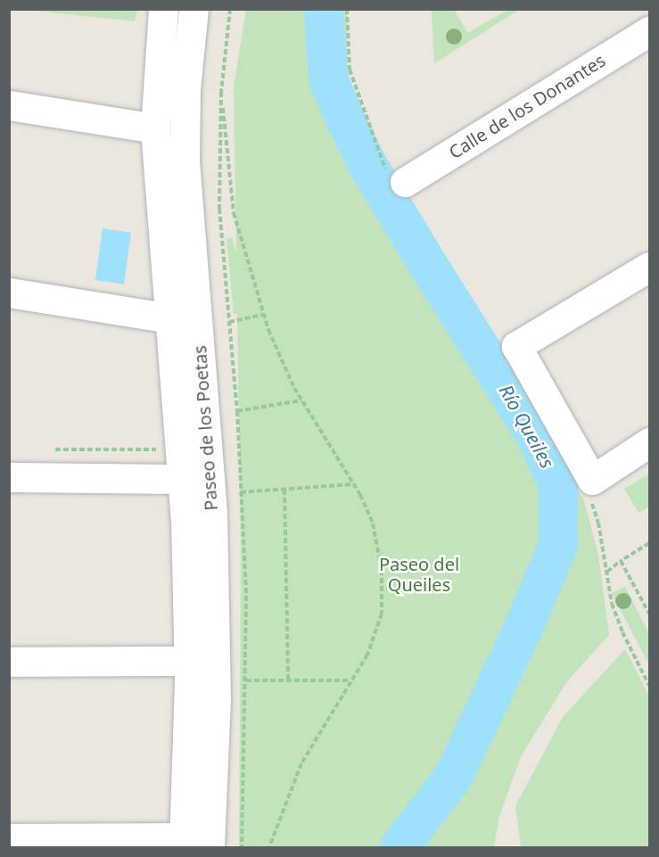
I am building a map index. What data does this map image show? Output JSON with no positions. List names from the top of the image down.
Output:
{
  "streets": {
    "street": ["Calle de los Donantes", "Paseo de los Poetas"]
  },
  "water": ["Río Queiles"],
  "parks": ["Paseo del Queiles"]
}
